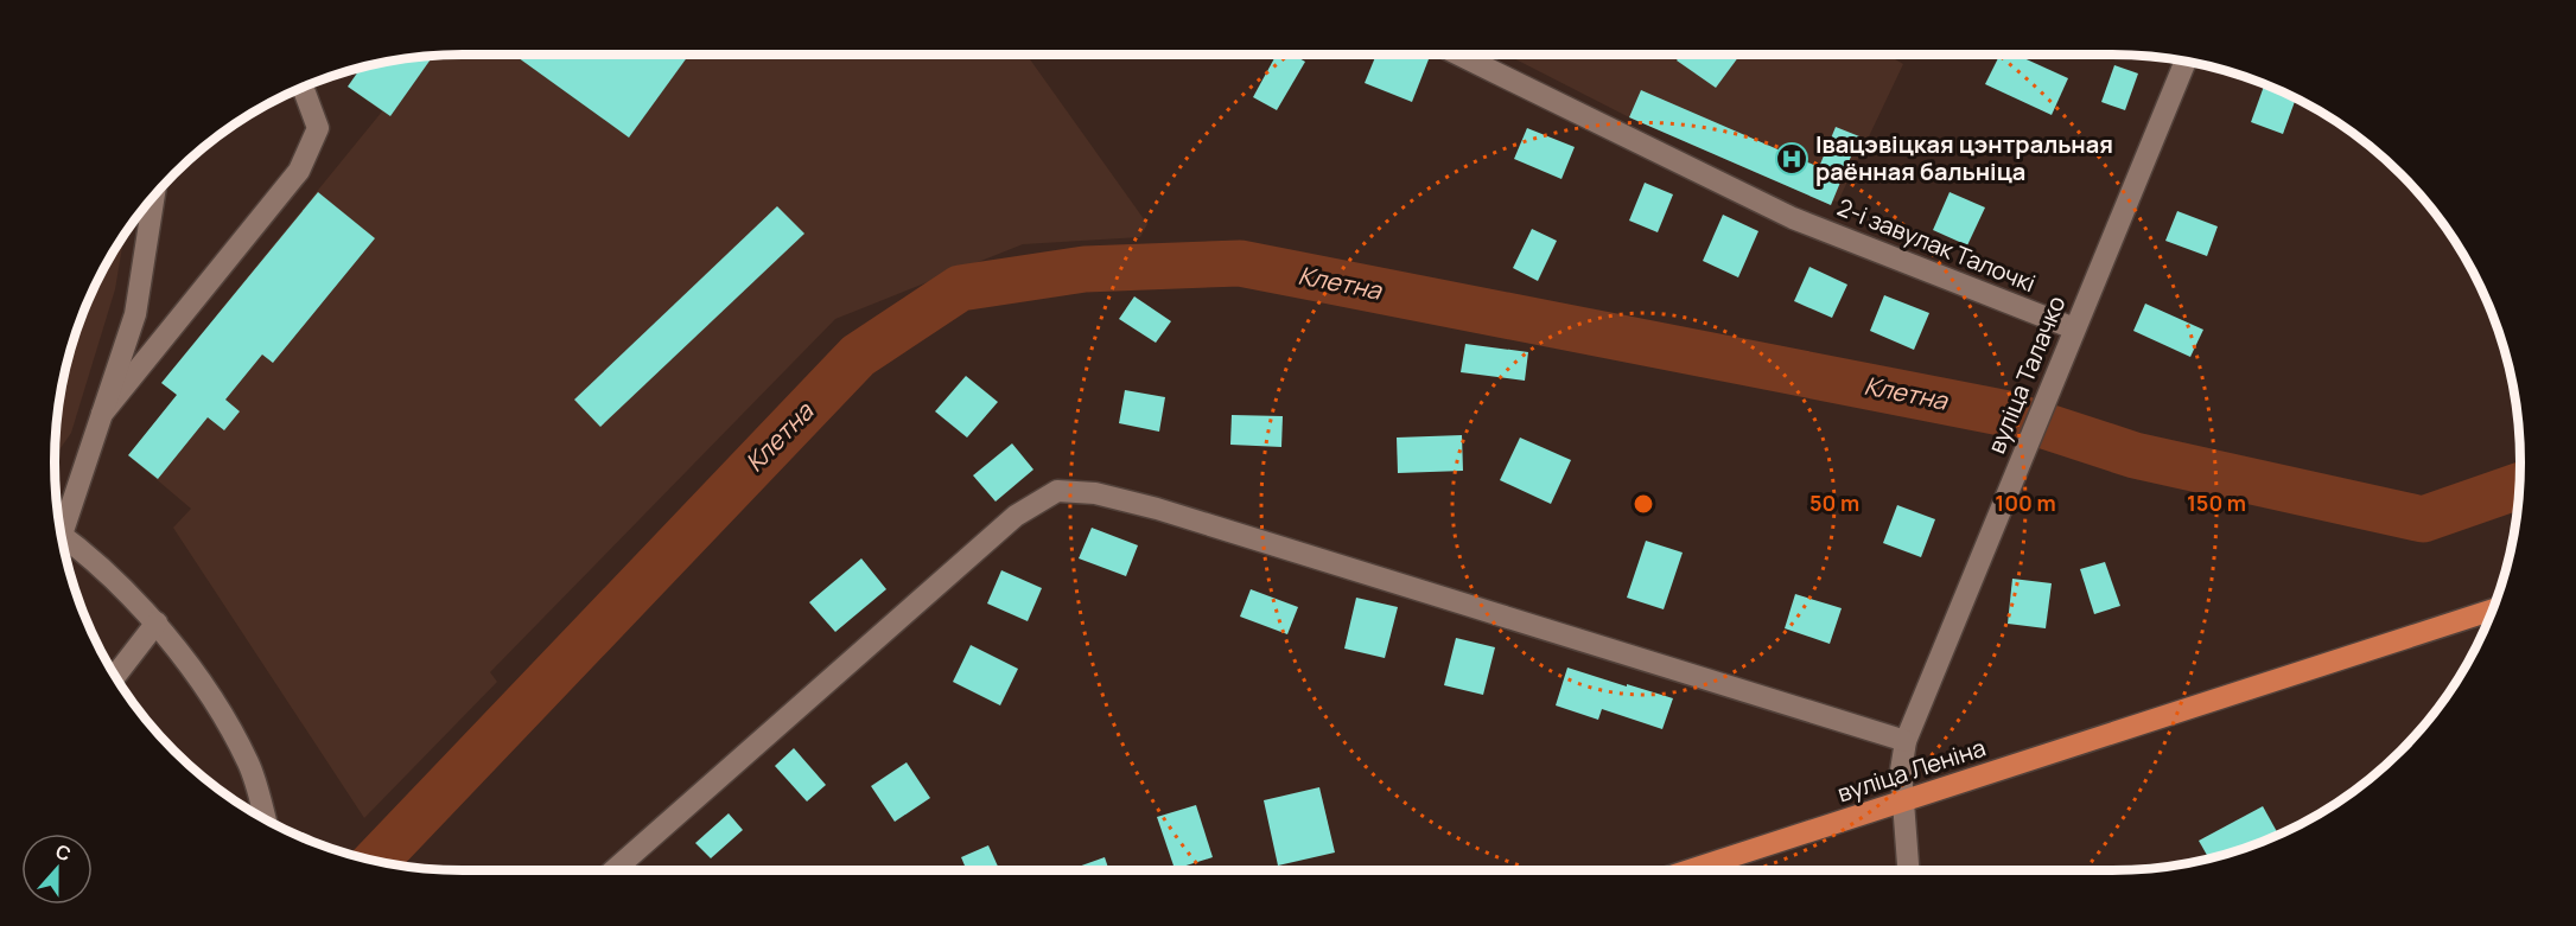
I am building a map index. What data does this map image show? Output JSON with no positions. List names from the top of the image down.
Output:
{
  "streets": {
    "main road": ["вуліца Леніна"],
    "street": ["2-і завулак Талочкі", "вуліца Талачко"]
  },
  "crossings": [
    ["2-і завулак Талочкі", "вуліца Талачко"],
    ["вуліца Талачко", "вуліца Леніна"]
  ],
  "water": ["Клетна"],
  "places": {
    "hospital": ["Івацэвіцкая цэнтральная раённая бальніца"]
  },
  "north": "top",
  "rings": ["50 m", "100 m", "150 m"]
}
